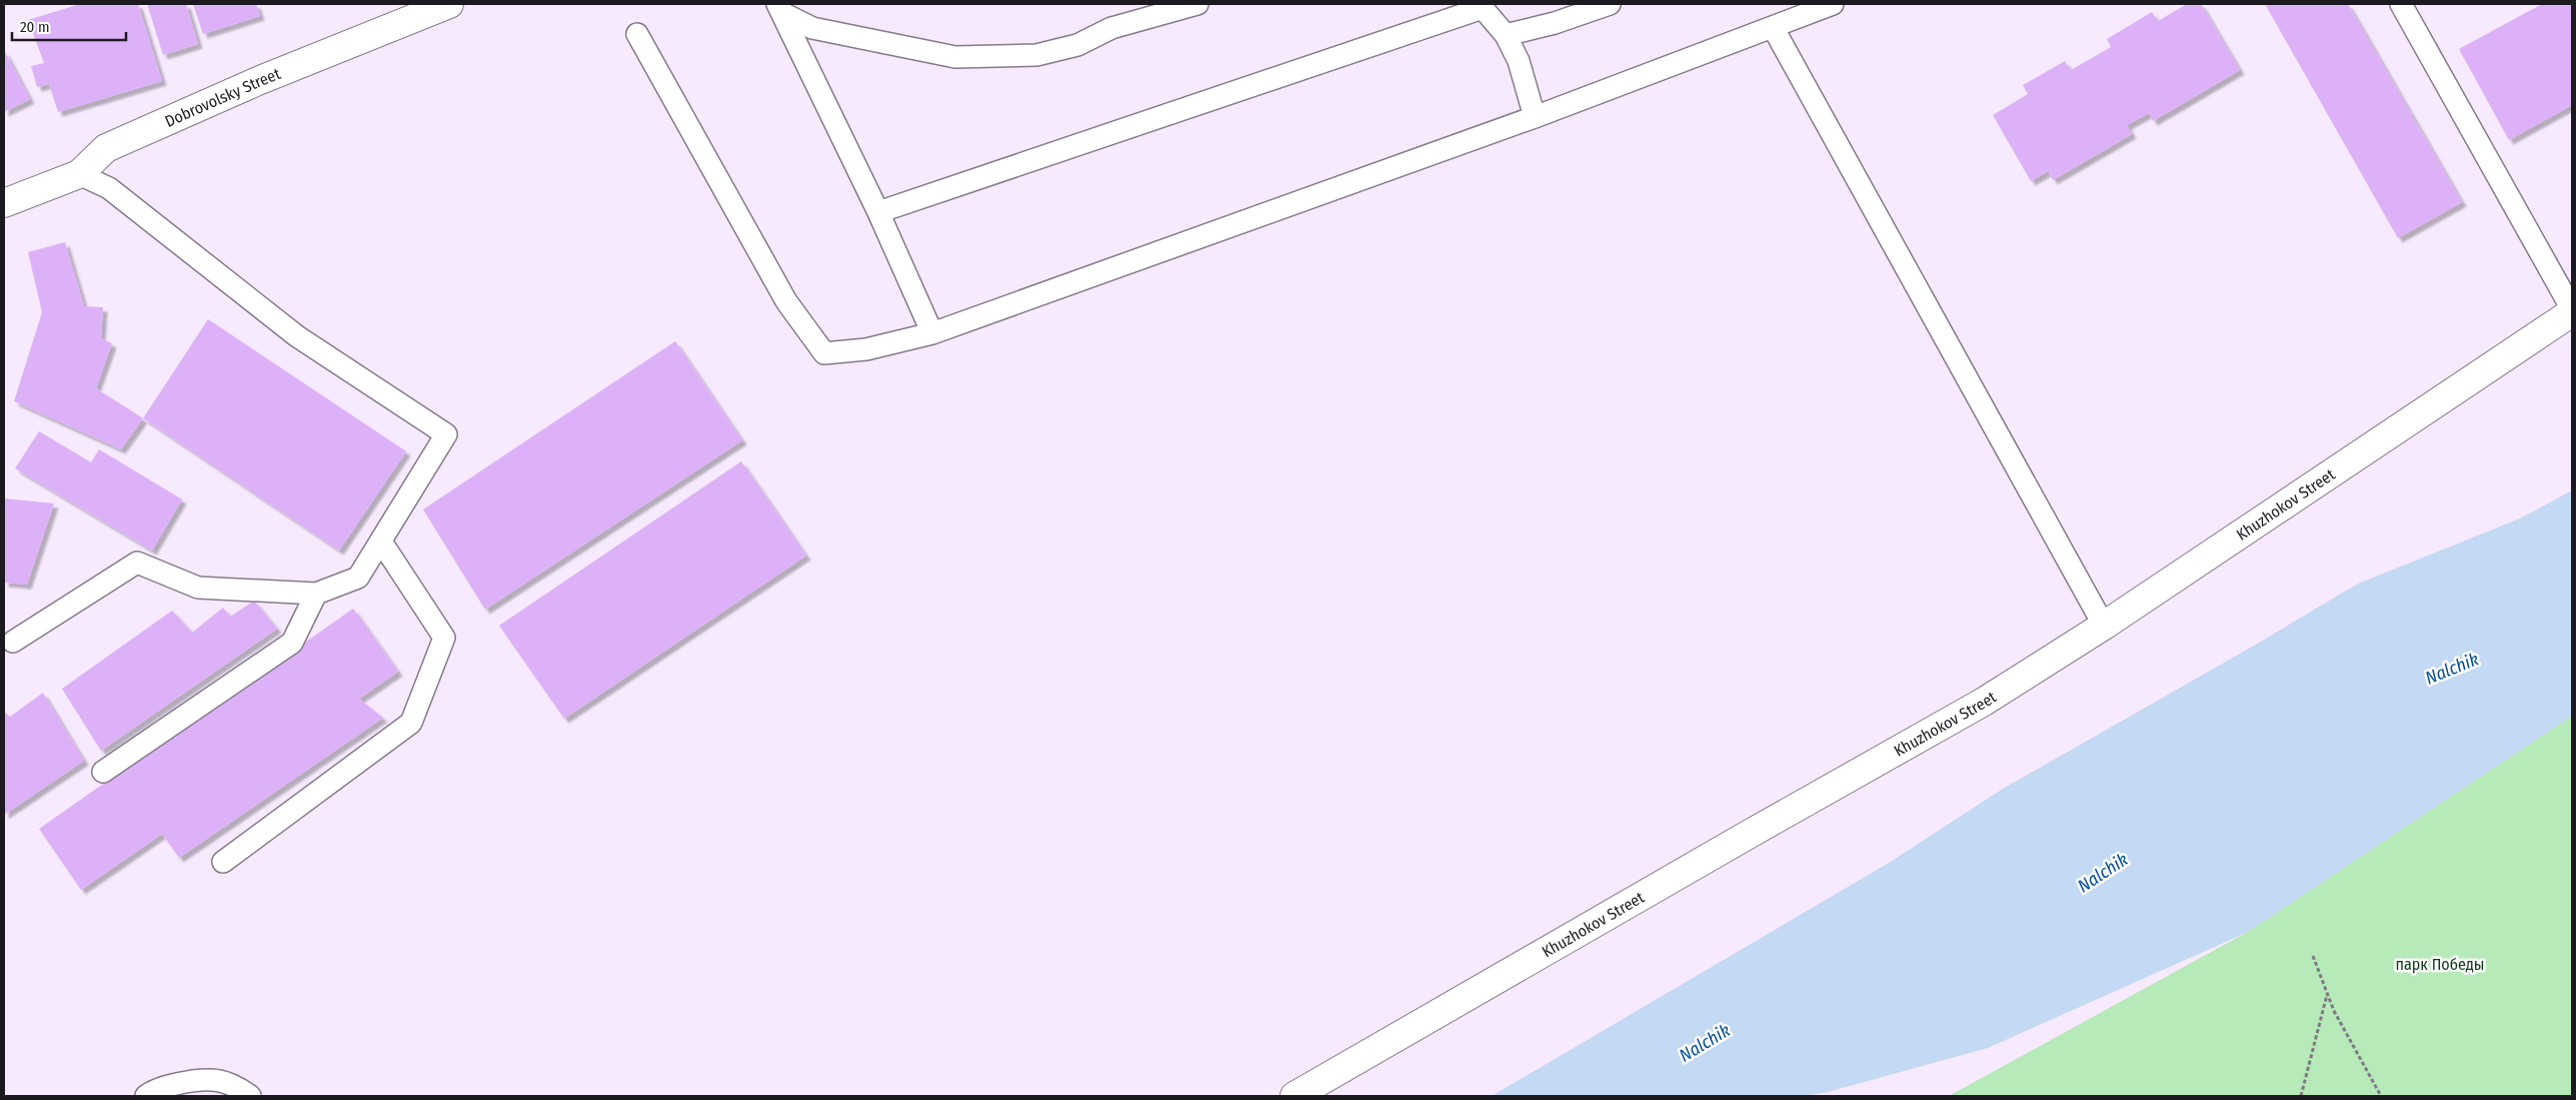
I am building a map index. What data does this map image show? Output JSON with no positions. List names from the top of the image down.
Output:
{
  "streets": {
    "street": ["Dobrovolsky Street", "Khuzhokov Street"]
  },
  "water": ["Nalchik"],
  "parks": ["парк Победы"],
  "scale_bar": "20 m"
}
